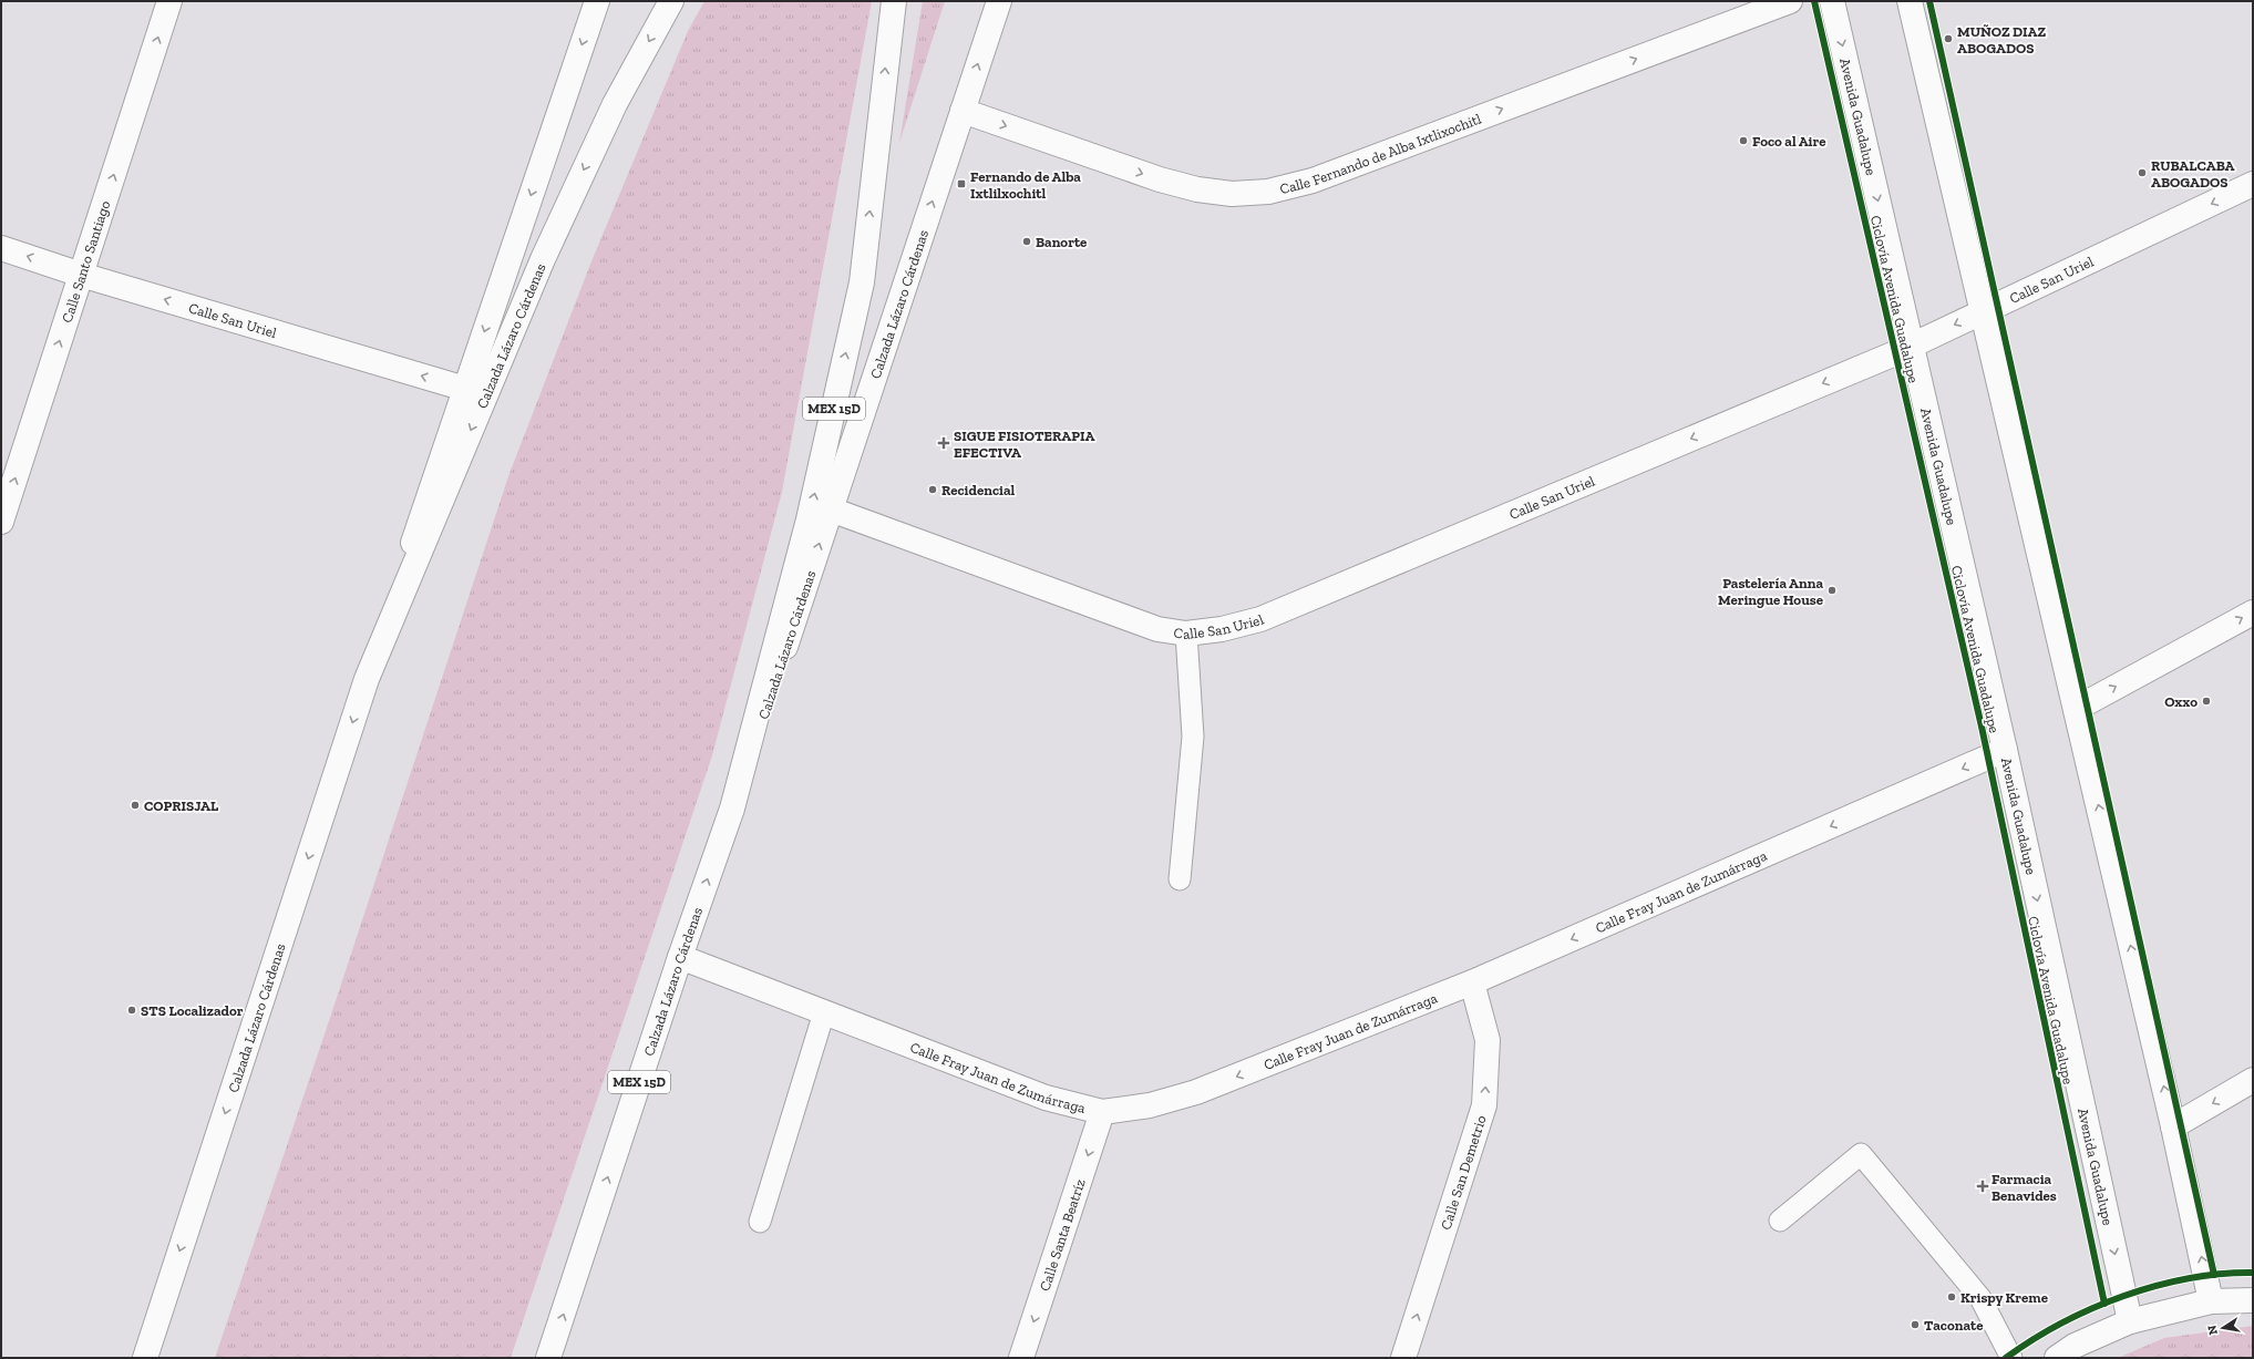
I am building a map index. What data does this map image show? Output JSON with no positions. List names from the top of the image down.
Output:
{
  "streets": {
    "main road": [
      "Avenida Guadalupe",
      "Calle Fernando de Alba Ixtlixochitl",
      "Calle Santo Santiago",
      "Calle San Uriel",
      "Calzada Lázaro Cárdenas",
      "MEX 15D",
      "Calle Fray Juan de Zumárraga",
      "Calle San Demetrio",
      "Calle Santa Beatríz"
    ],
    "cycle path": ["Ciclovía Avenida Guadalupe"]
  },
  "crossings": [
    ["Avenida Guadalupe", "Calle San Uriel"],
    ["Avenida Guadalupe", "Calle Fray Juan de Zumárraga"],
    ["Calle Fernando de Alba Ixtlixochitl", "Calzada Lázaro Cárdenas"],
    ["Calle Santo Santiago", "Calle San Uriel"],
    ["Calle San Uriel", "Calzada Lázaro Cárdenas"],
    ["Calzada Lázaro Cárdenas", "Calle Fray Juan de Zumárraga"],
    ["Calle Fray Juan de Zumárraga", "Calle San Demetrio"],
    ["Calle Fray Juan de Zumárraga", "Calle Santa Beatríz"]
  ],
  "one_way": [
    "Calle Fernando de Alba Ixtlixochitl",
    "Calle Santo Santiago",
    "Calle San Uriel",
    "Calle Fray Juan de Zumárraga",
    "Calle San Demetrio",
    "Calle Santa Beatríz"
  ],
  "places": {
    "other": [
      "MUÑOZ DIAZ ABOGADOS",
      "Foco al Aire",
      "RUBALCABA ABOGADOS",
      "Banorte",
      "Recidencial",
      "Pastelería Anna Meringue House",
      "Oxxo",
      "COPRISJAL",
      "STS Localizador",
      "Krispy Kreme",
      "Taconate"
    ],
    "transit": ["Fernando de Alba Ixtlilxochitl"],
    "health": ["SIGUE FISIOTERAPIA EFECTIVA", "Farmacia Benavides"]
  },
  "north": "left"
}
